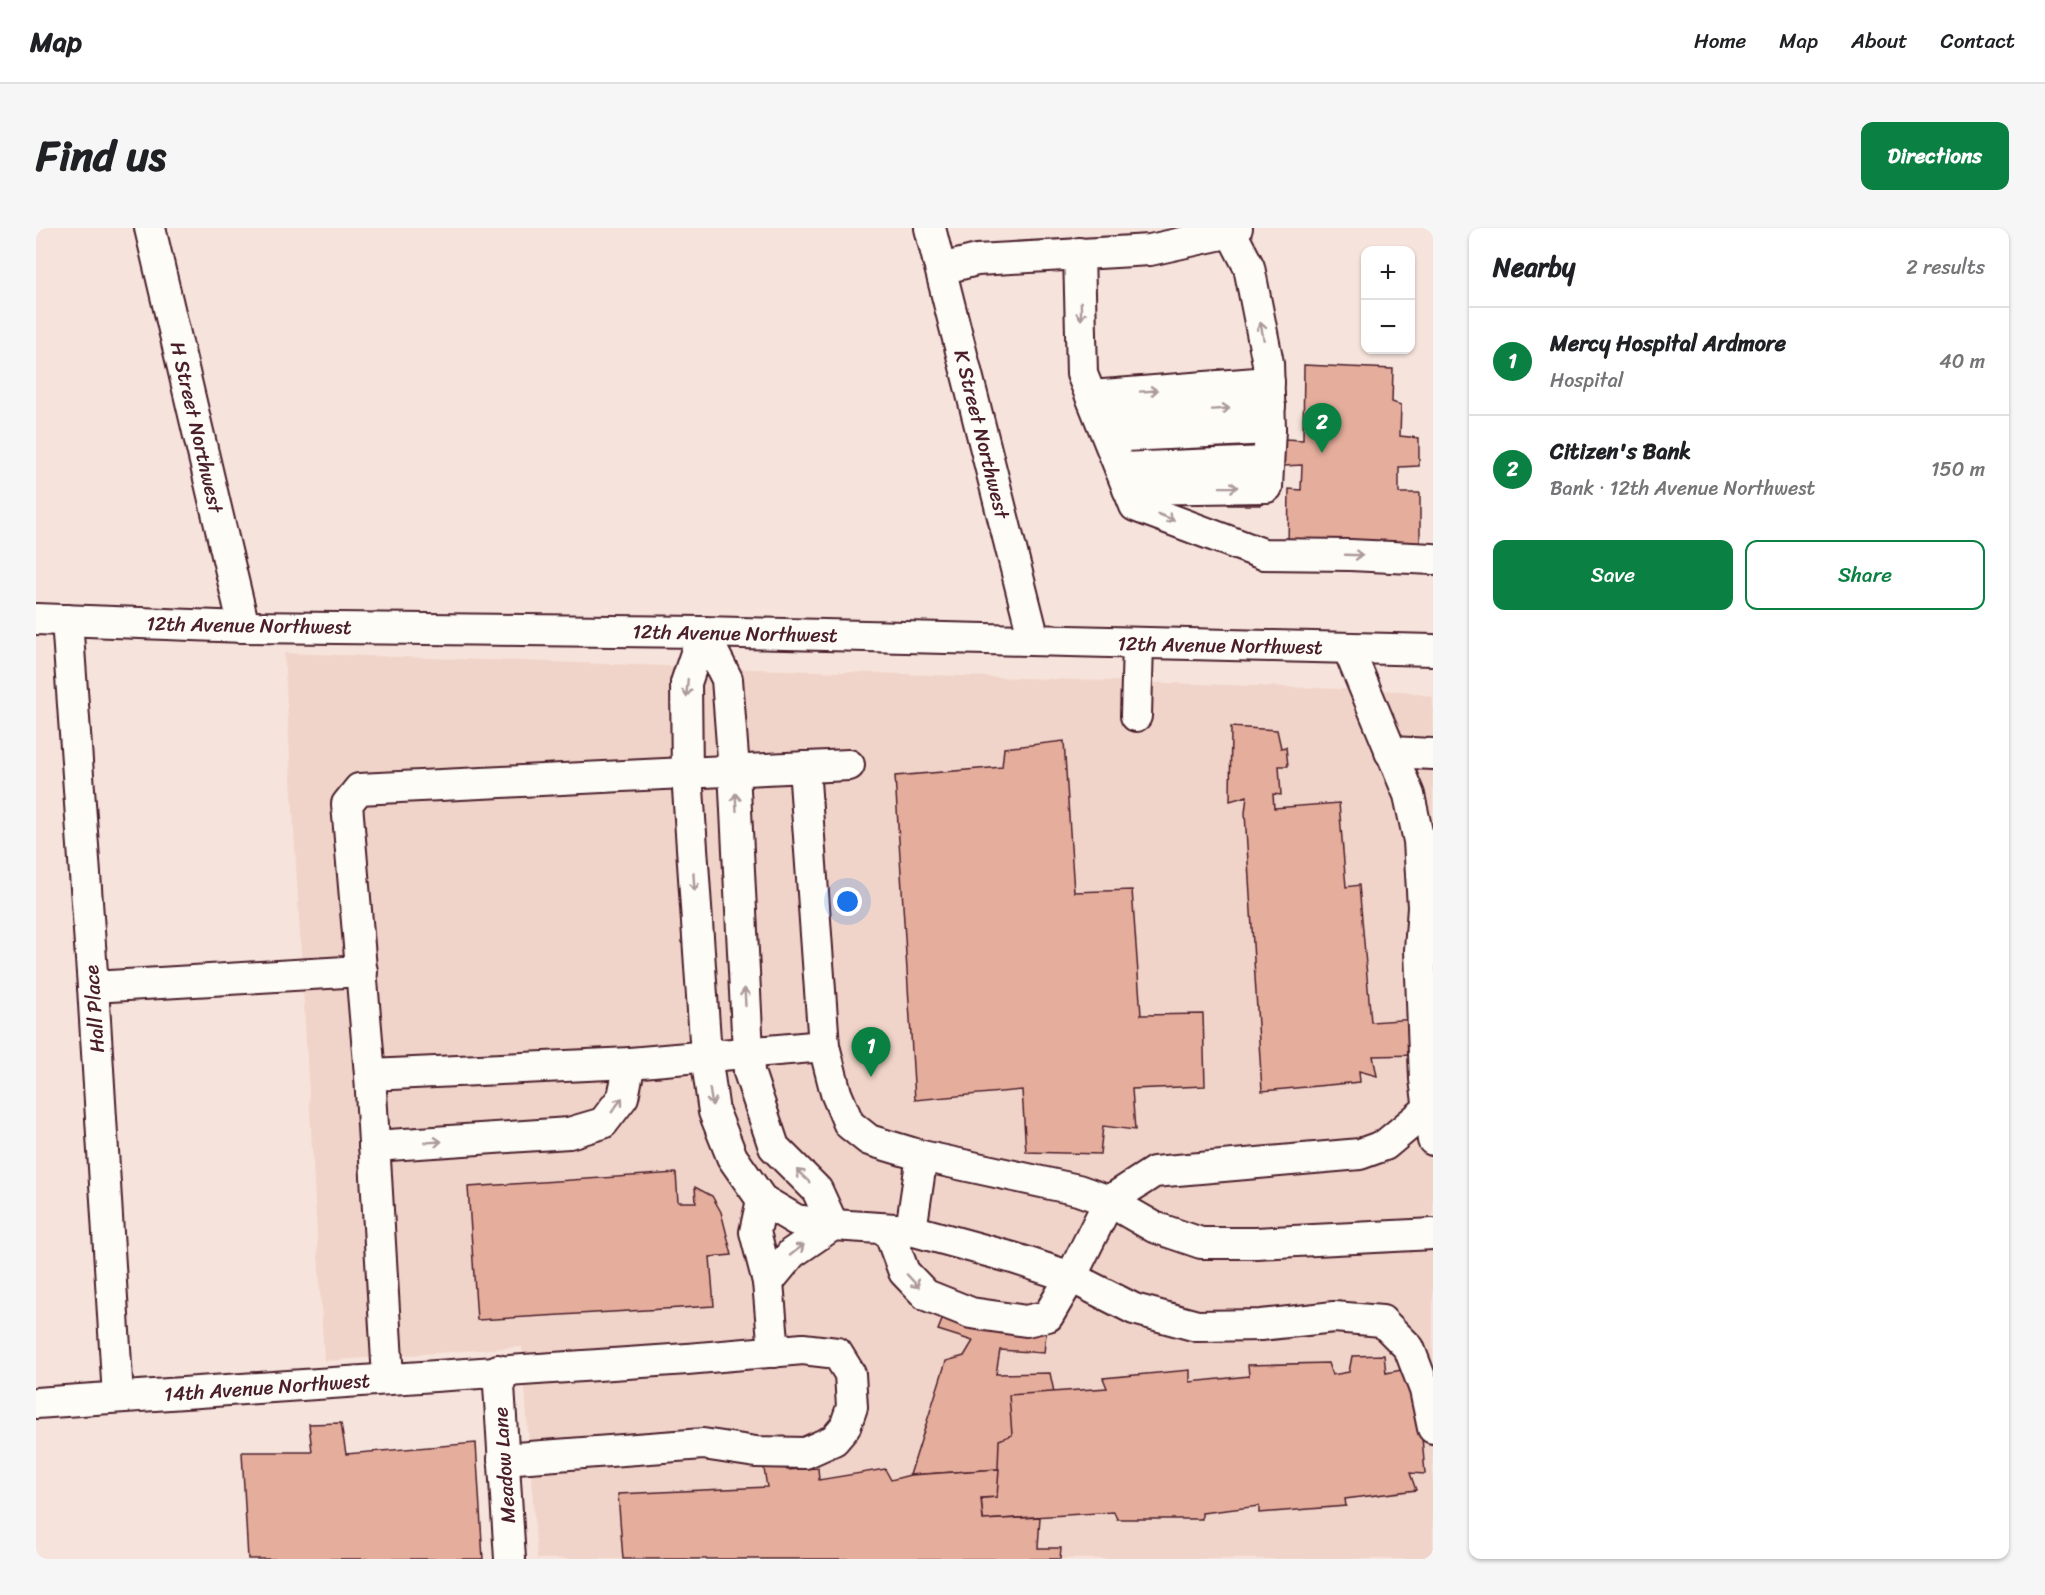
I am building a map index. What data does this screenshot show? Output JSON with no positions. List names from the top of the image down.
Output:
{
  "streets": {
    "street": [
      "H Street Northwest",
      "K Street Northwest",
      "12th Avenue Northwest",
      "Hall Place",
      "14th Avenue Northwest",
      "Meadow Lane"
    ]
  },
  "crossings": [
    ["H Street Northwest", "12th Avenue Northwest"],
    ["K Street Northwest", "12th Avenue Northwest"],
    ["12th Avenue Northwest", "Hall Place"],
    ["Hall Place", "14th Avenue Northwest"],
    ["14th Avenue Northwest", "Meadow Lane"]
  ],
  "page": {
    "header": "Map",
    "nav": [
      "Home",
      "Map",
      "About",
      "Contact"
    ],
    "title": "Find us",
    "buttons": [
      "Directions",
      ["Save", "Share"]
    ],
    "heading": ["Nearby", "2 results"],
    "map_buttons": ["+", "−"],
    "list": [
      {
        "mark": "1",
        "name": "Mercy Hospital Ardmore",
        "note": "Hospital",
        "value": "40 m"
      },
      {
        "mark": "2",
        "name": "Citizen's Bank",
        "note": "Bank · 12th Avenue Northwest",
        "value": "150 m"
      }
    ],
    "pins": ["2", "1"]
  }
}
